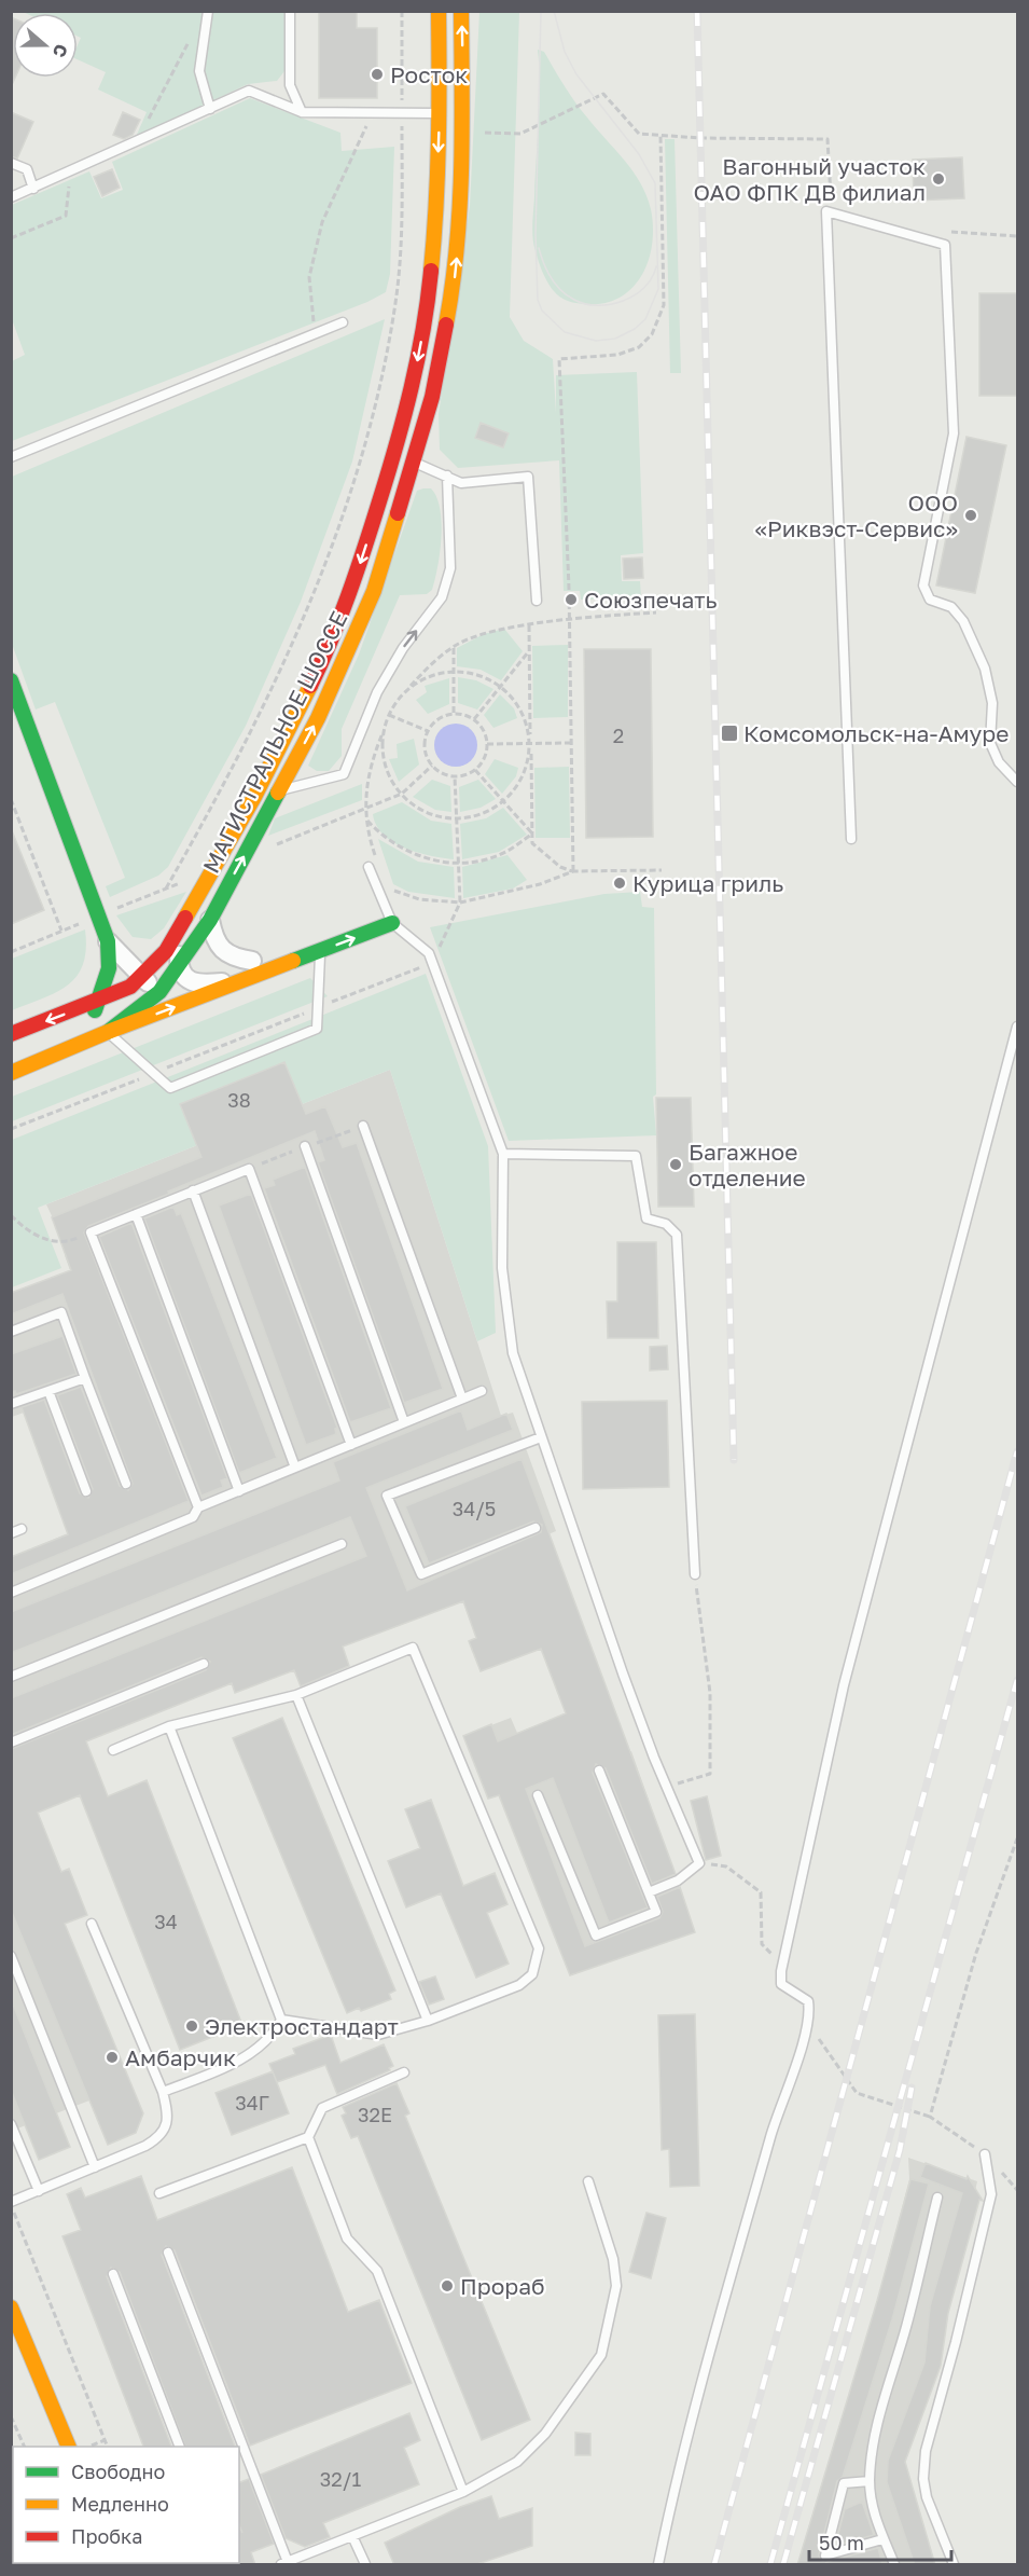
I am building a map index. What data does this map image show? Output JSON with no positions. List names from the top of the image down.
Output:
{
  "streets": {
    "main road": ["МАГИСТРАЛЬНОЕ ШОССЕ"]
  },
  "places": {
    "other": [
      "Росток",
      "Вагонный участок ОАО ФПК ДВ филиал",
      "ООО «Риквэст-Cервис»",
      "Союзпечать",
      "Курица гриль",
      "Багажное отделение",
      "Электростандарт",
      "Амбарчик",
      "Прораб"
    ],
    "transit": ["Комсомольск-на-Амуре"]
  },
  "house_numbers": [
    "2",
    "38",
    "34/5",
    "34",
    "34Г",
    "32Е",
    "32/1"
  ],
  "legend": ["Свободно", "Медленно", "Пробка"],
  "scale_bar": "50 m",
  "north": "right"
}
